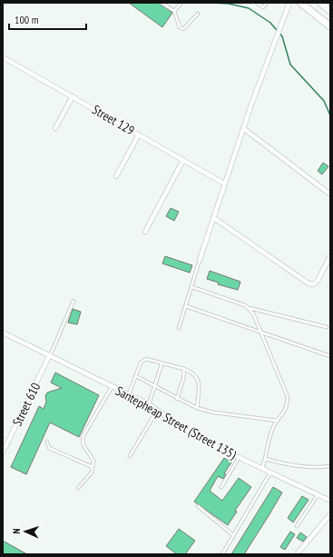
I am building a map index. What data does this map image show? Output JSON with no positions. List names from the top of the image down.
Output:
{
  "streets": {
    "street": ["Street 129", "Street 610", "Santepheap Street (Street 135)"]
  },
  "crossings": [
    ["Street 610", "Santepheap Street (Street 135)"]
  ],
  "scale_bar": "100 m",
  "north": "left"
}
